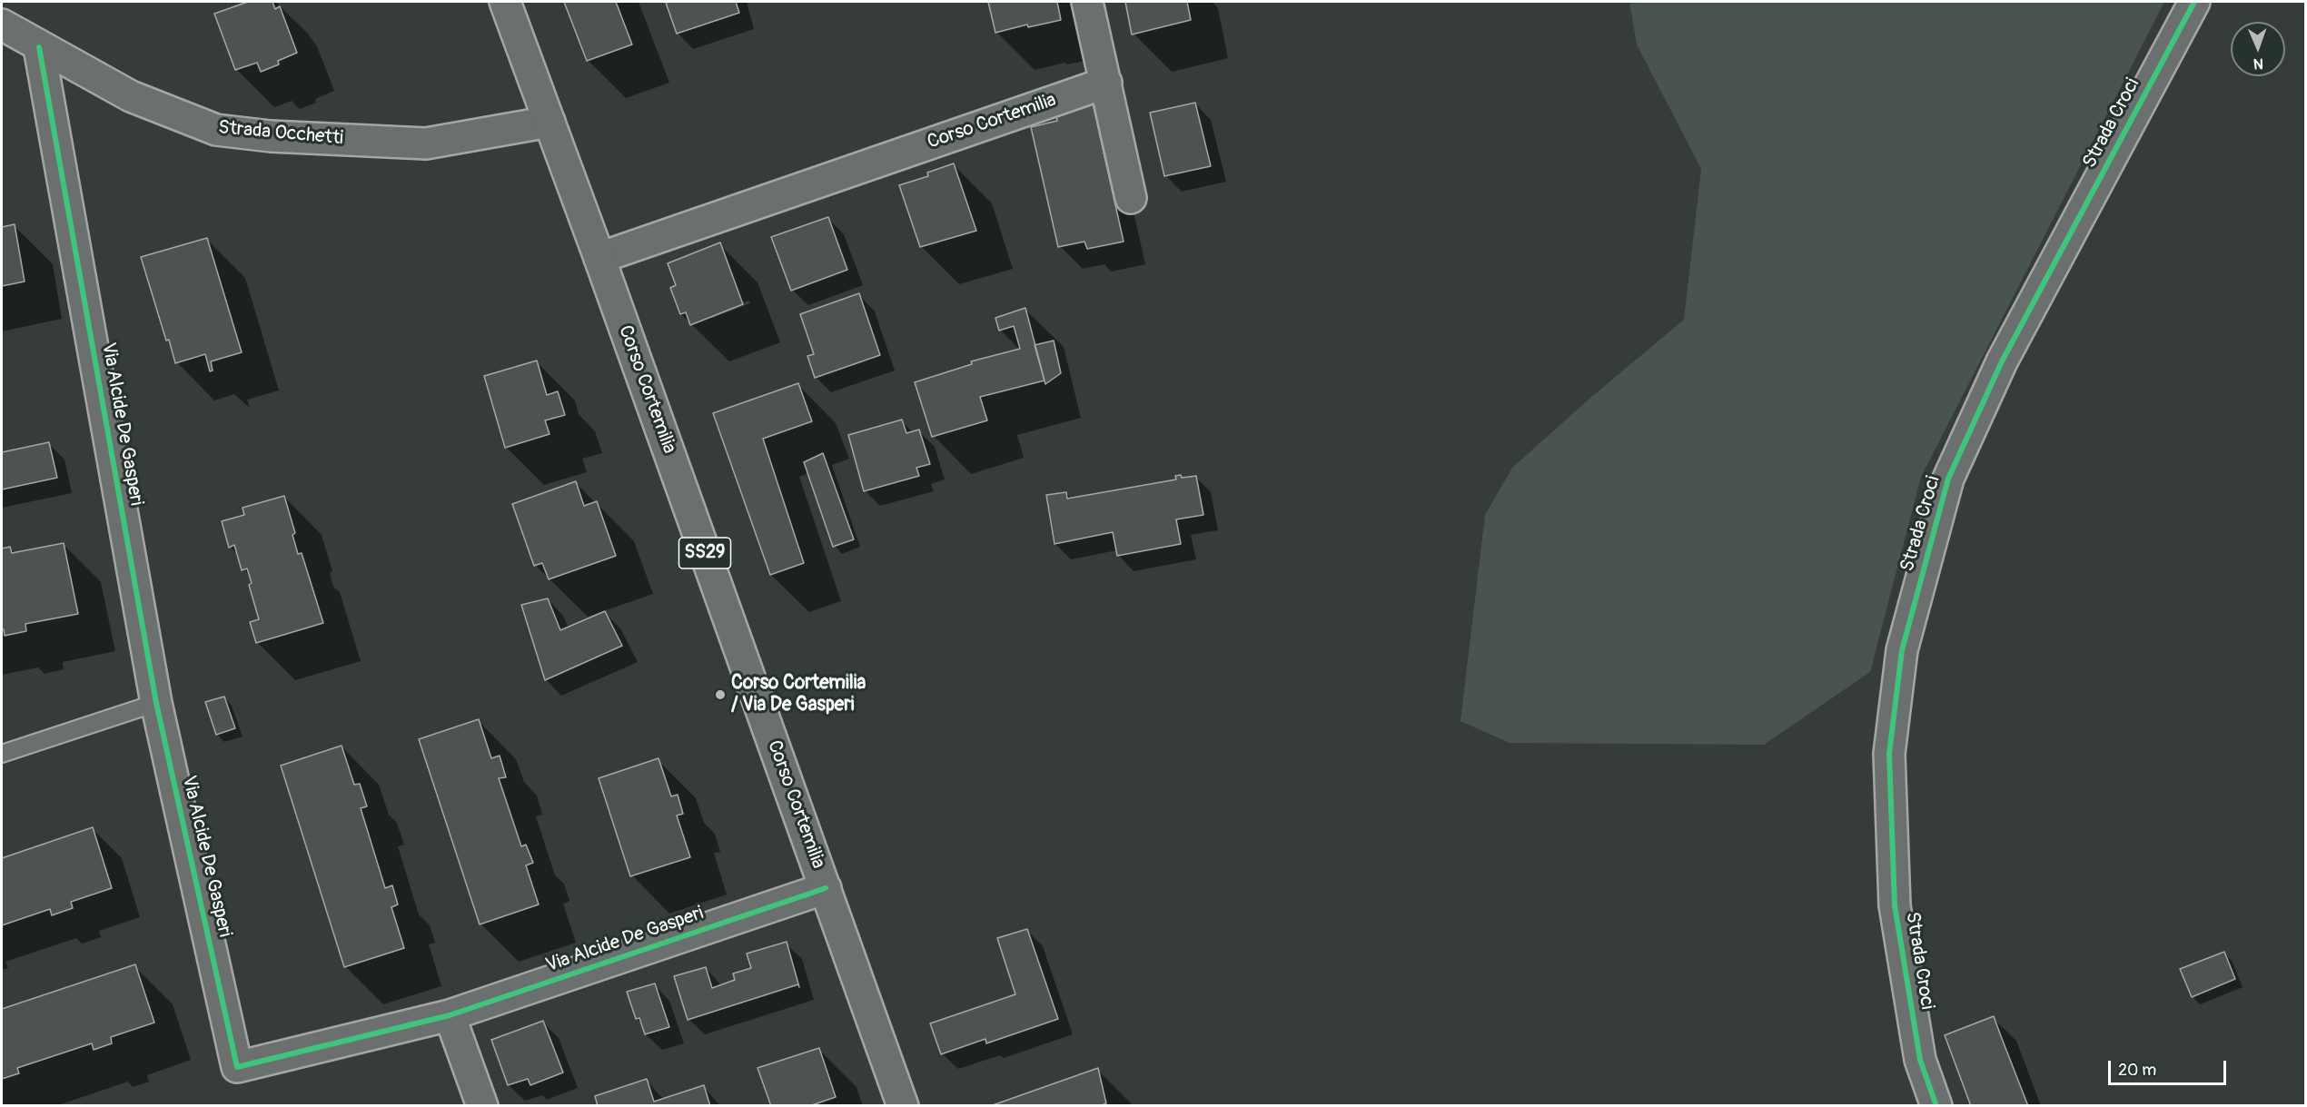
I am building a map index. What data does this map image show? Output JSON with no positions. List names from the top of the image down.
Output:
{
  "streets": {
    "street": [
      "Corso Cortemilia",
      "Strada Croci",
      "Strada Occhetti",
      "Via Alcide De Gasperi",
      "SS29"
    ]
  },
  "crossings": [
    ["Corso Cortemilia", "Strada Occhetti"],
    ["Corso Cortemilia", "Via Alcide De Gasperi"],
    ["Strada Occhetti", "Via Alcide De Gasperi"]
  ],
  "places": ["Corso Cortemilia / Via De Gasperi"],
  "scale_bar": "20 m",
  "north": "bottom"
}
